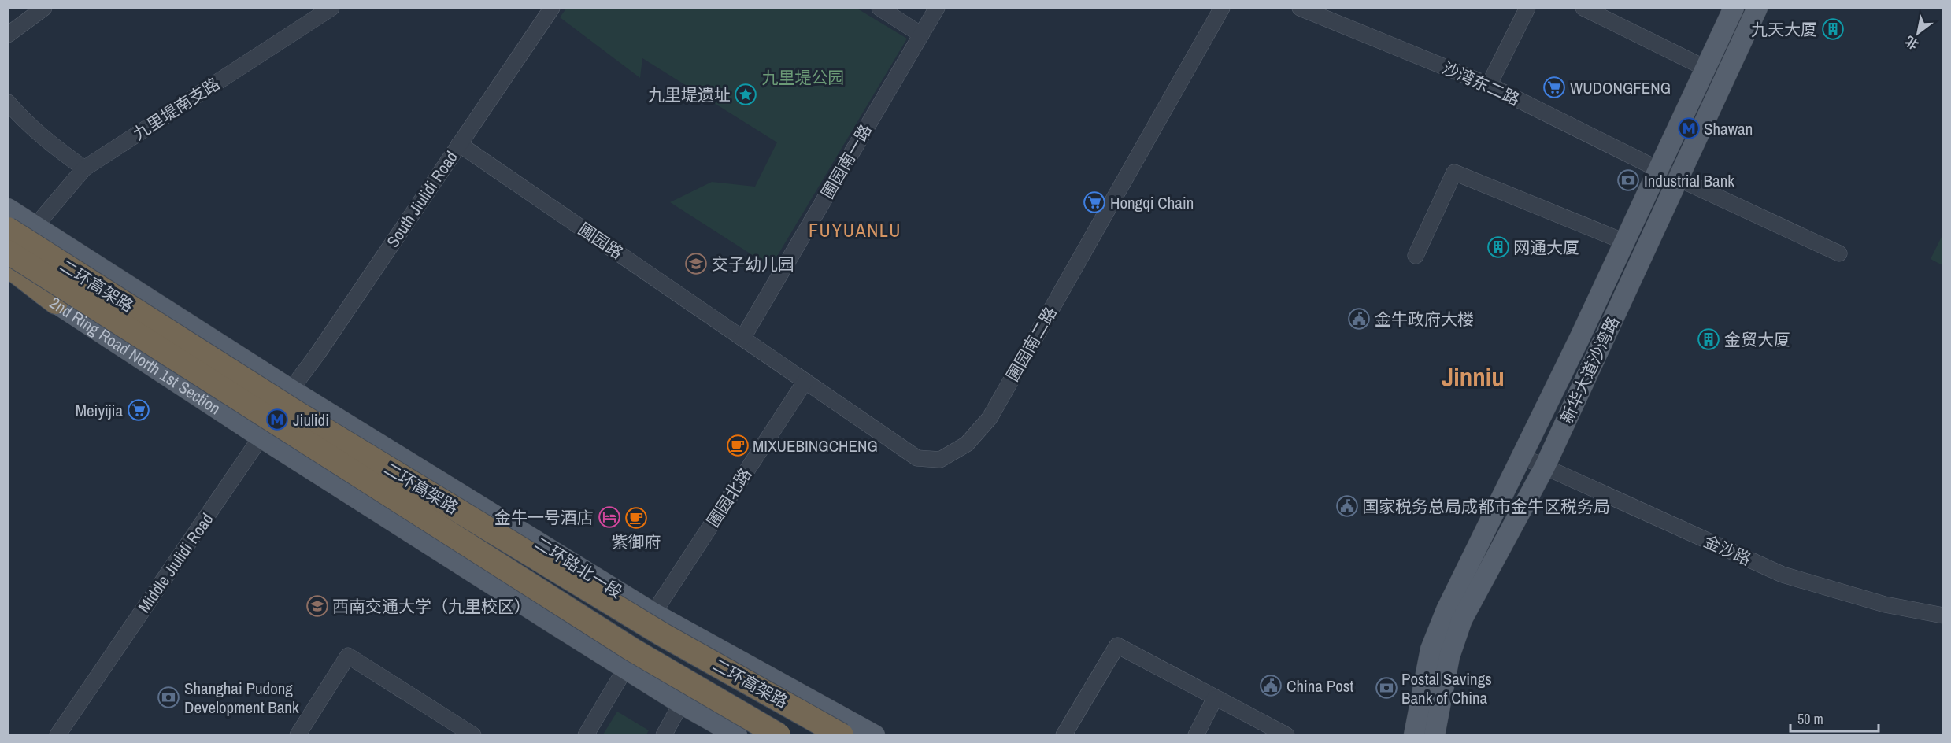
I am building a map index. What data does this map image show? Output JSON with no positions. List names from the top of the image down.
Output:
{
  "streets": {
    "highway": ["二环高架路"],
    "main road": ["2nd Ring Road North 1st Section", "新华大道沙湾路", "二环路北一段"],
    "street": [
      "沙湾东二路",
      "九里堤南支路",
      "圃园南一路",
      "South Jiulidi Road",
      "圃园路",
      "圃园南二路",
      "圃园北路",
      "金沙路",
      "Middle Jiulidi Road"
    ]
  },
  "crossings": [
    ["沙湾东二路", "新华大道沙湾路"],
    ["圃园南一路", "圃园路"],
    ["圃园南一路", "圃园南二路"],
    ["South Jiulidi Road", "圃园路"],
    ["South Jiulidi Road", "Middle Jiulidi Road"],
    ["South Jiulidi Road", "二环路北一段"],
    ["圃园路", "圃园南二路"],
    ["圃园南二路", "圃园北路"],
    ["2nd Ring Road North 1st Section", "Middle Jiulidi Road"],
    ["新华大道沙湾路", "金沙路"],
    ["圃园北路", "二环路北一段"],
    ["Middle Jiulidi Road", "二环路北一段"]
  ],
  "districts": ["FUYUANLU", "Jinniu"],
  "parks": ["九里堤公园"],
  "places": {
    "building": ["九天大厦", "网通大厦", "金贸大厦"],
    "supermarket": ["WUDONGFENG", "Hongqi Chain", "Meiyijia"],
    "place": ["九里堤遗址"],
    "metro station": ["Shawan", "Jiulidi"],
    "bank": ["Industrial Bank", "Postal Savings Bank of China", "Shanghai Pudong Development Bank"],
    "school or university": ["交子幼儿园", "西南交通大学（九里校区）"],
    "public building": ["金牛政府大楼", "国家税务总局成都市金牛区税务局", "China Post"],
    "cafe": ["MIXUEBINGCHENG", "紫御府"],
    "hotel": ["金牛一号酒店"]
  },
  "scale_bar": "50 m",
  "north": "bottom left"
}
